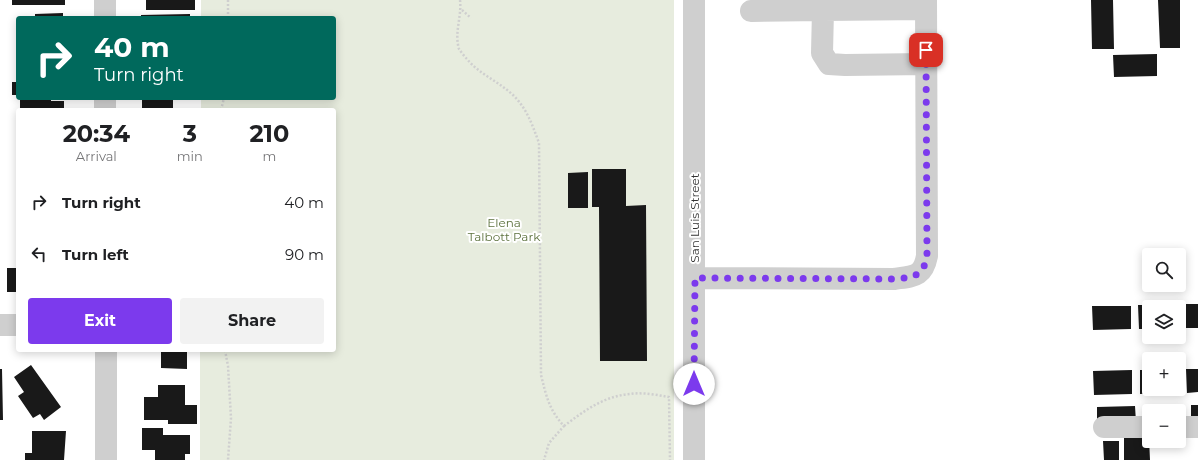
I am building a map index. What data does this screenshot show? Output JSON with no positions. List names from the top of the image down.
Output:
{
  "streets": {
    "street": ["San Luis Street"]
  },
  "parks": ["Elena Talbott Park"],
  "page": {
    "turn": ["40 m", "Turn right"],
    "eta": [
      "20:34",
      "Arrival",
      "3",
      "min",
      "210",
      "m"
    ],
    "list": [
      {
        "name": "Turn right",
        "value": "40 m"
      },
      {
        "name": "Turn left",
        "value": "90 m"
      }
    ],
    "map_buttons": ["+", "−"],
    "buttons": ["Exit", "Share"]
  }
}
